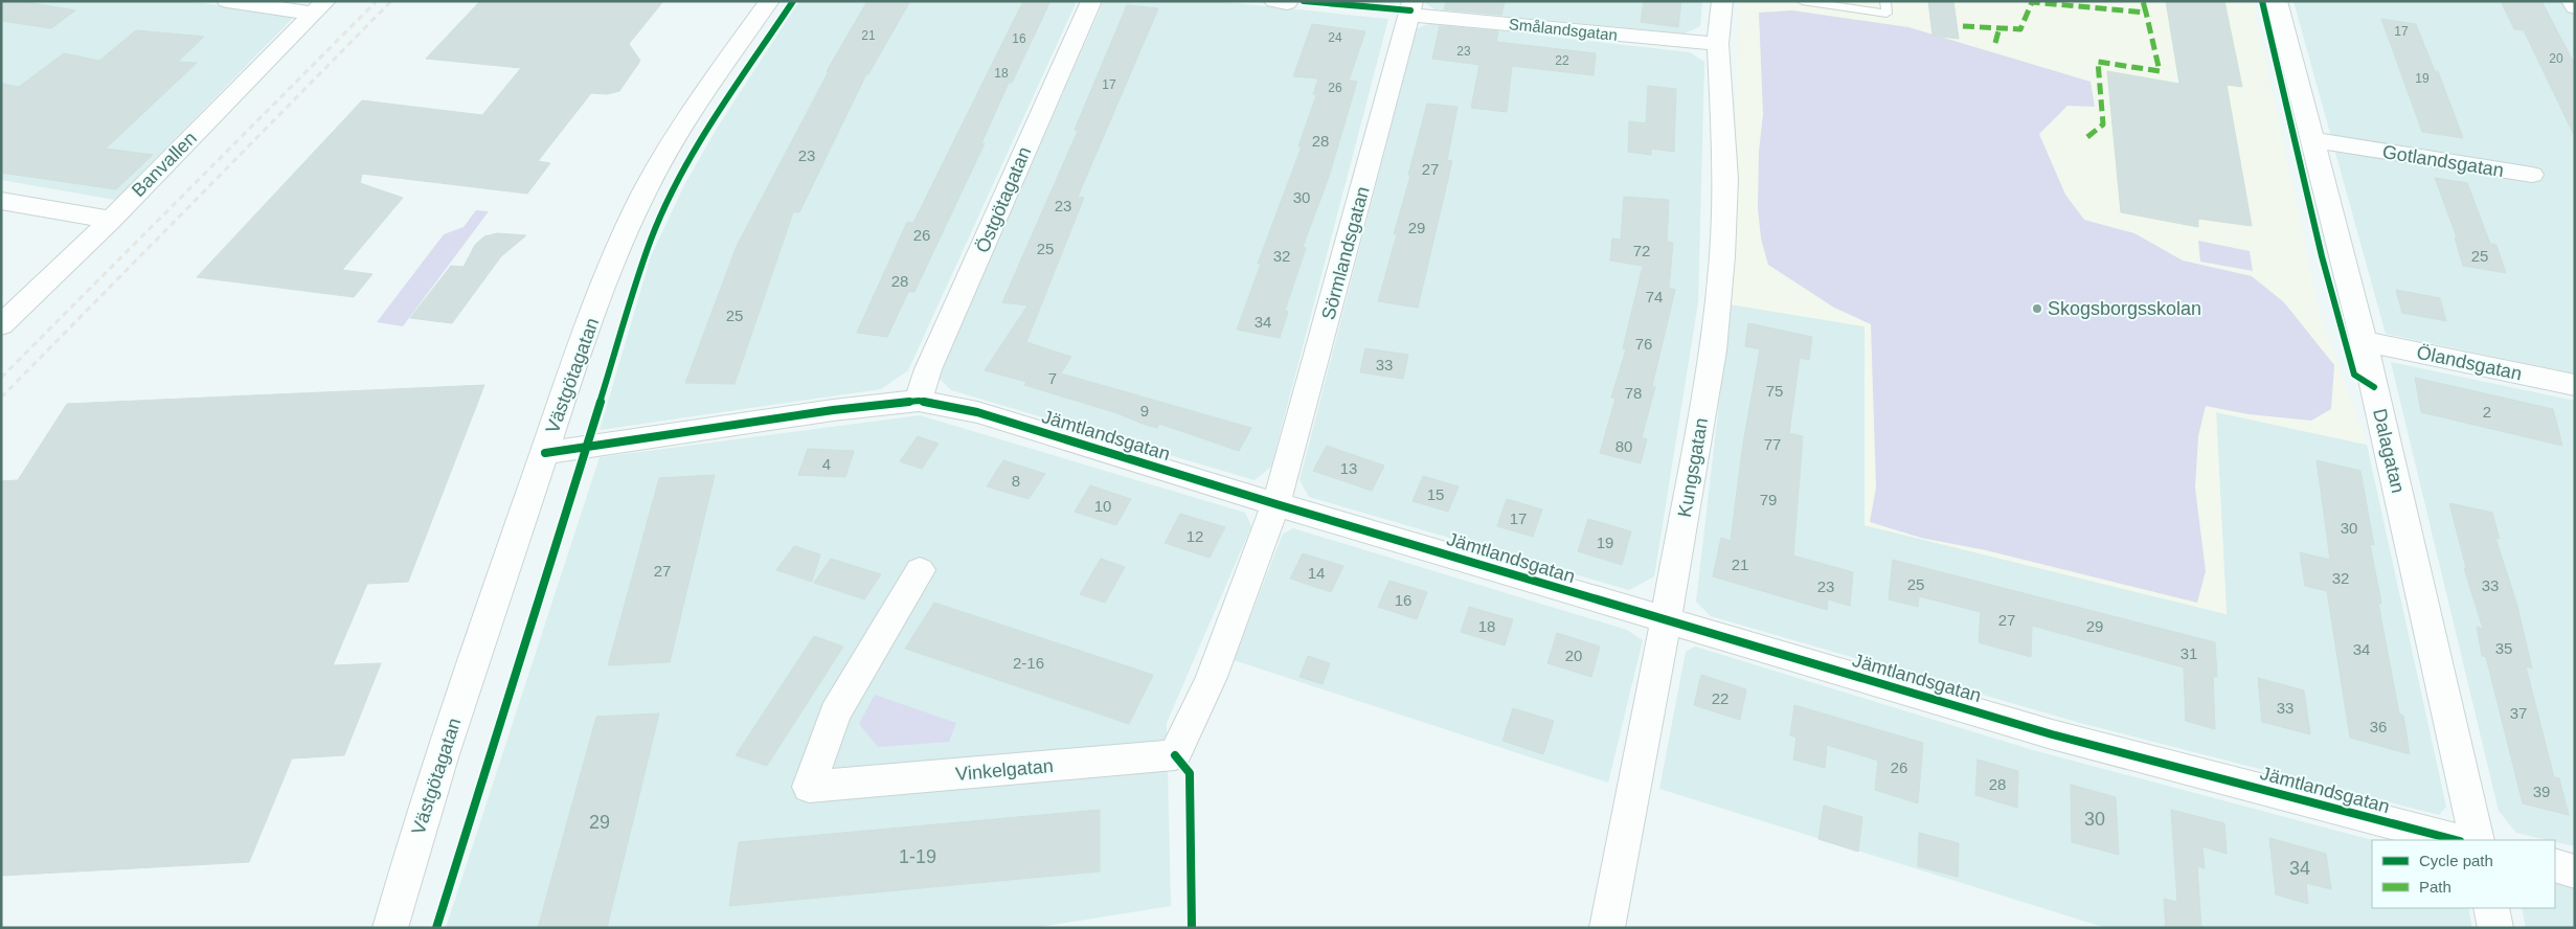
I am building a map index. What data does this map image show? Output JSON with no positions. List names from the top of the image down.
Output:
{
  "streets": {
    "street": [
      "Smålandsgatan",
      "Gotlandsgatan",
      "Banvallen",
      "Östgötagatan",
      "Sörmlandsgatan",
      "Ölandsgatan",
      "Västgötagatan",
      "Jämtlandsgatan",
      "Dalagatan",
      "Kungsgatan",
      "Vinkelgatan"
    ]
  },
  "crossings": [
    ["Smålandsgatan", "Sörmlandsgatan"],
    ["Smålandsgatan", "Kungsgatan"],
    ["Gotlandsgatan", "Dalagatan"],
    ["Östgötagatan", "Jämtlandsgatan"],
    ["Sörmlandsgatan", "Jämtlandsgatan"],
    ["Sörmlandsgatan", "Vinkelgatan"],
    ["Ölandsgatan", "Dalagatan"],
    ["Västgötagatan", "Jämtlandsgatan"],
    ["Jämtlandsgatan", "Kungsgatan"],
    ["Jämtlandsgatan", "Vinkelgatan"]
  ],
  "places": ["Skogsborgsskolan"],
  "house_numbers": [
    "17",
    "21",
    "24",
    "16",
    "23",
    "20",
    "22",
    "18",
    "19",
    "17",
    "26",
    "28",
    "23",
    "27",
    "30",
    "23",
    "29",
    "26",
    "25",
    "72",
    "32",
    "25",
    "28",
    "74",
    "25",
    "34",
    "76",
    "33",
    "7",
    "75",
    "78",
    "9",
    "2",
    "77",
    "80",
    "4",
    "13",
    "8",
    "15",
    "79",
    "10",
    "17",
    "30",
    "12",
    "19",
    "21",
    "27",
    "14",
    "32",
    "25",
    "33",
    "23",
    "16",
    "27",
    "18",
    "29",
    "35",
    "34",
    "31",
    "20",
    "2-16",
    "22",
    "33",
    "37",
    "36",
    "26",
    "28",
    "39",
    "30",
    "29",
    "1-19",
    "34"
  ],
  "legend": ["Cycle path", "Path"]
}
